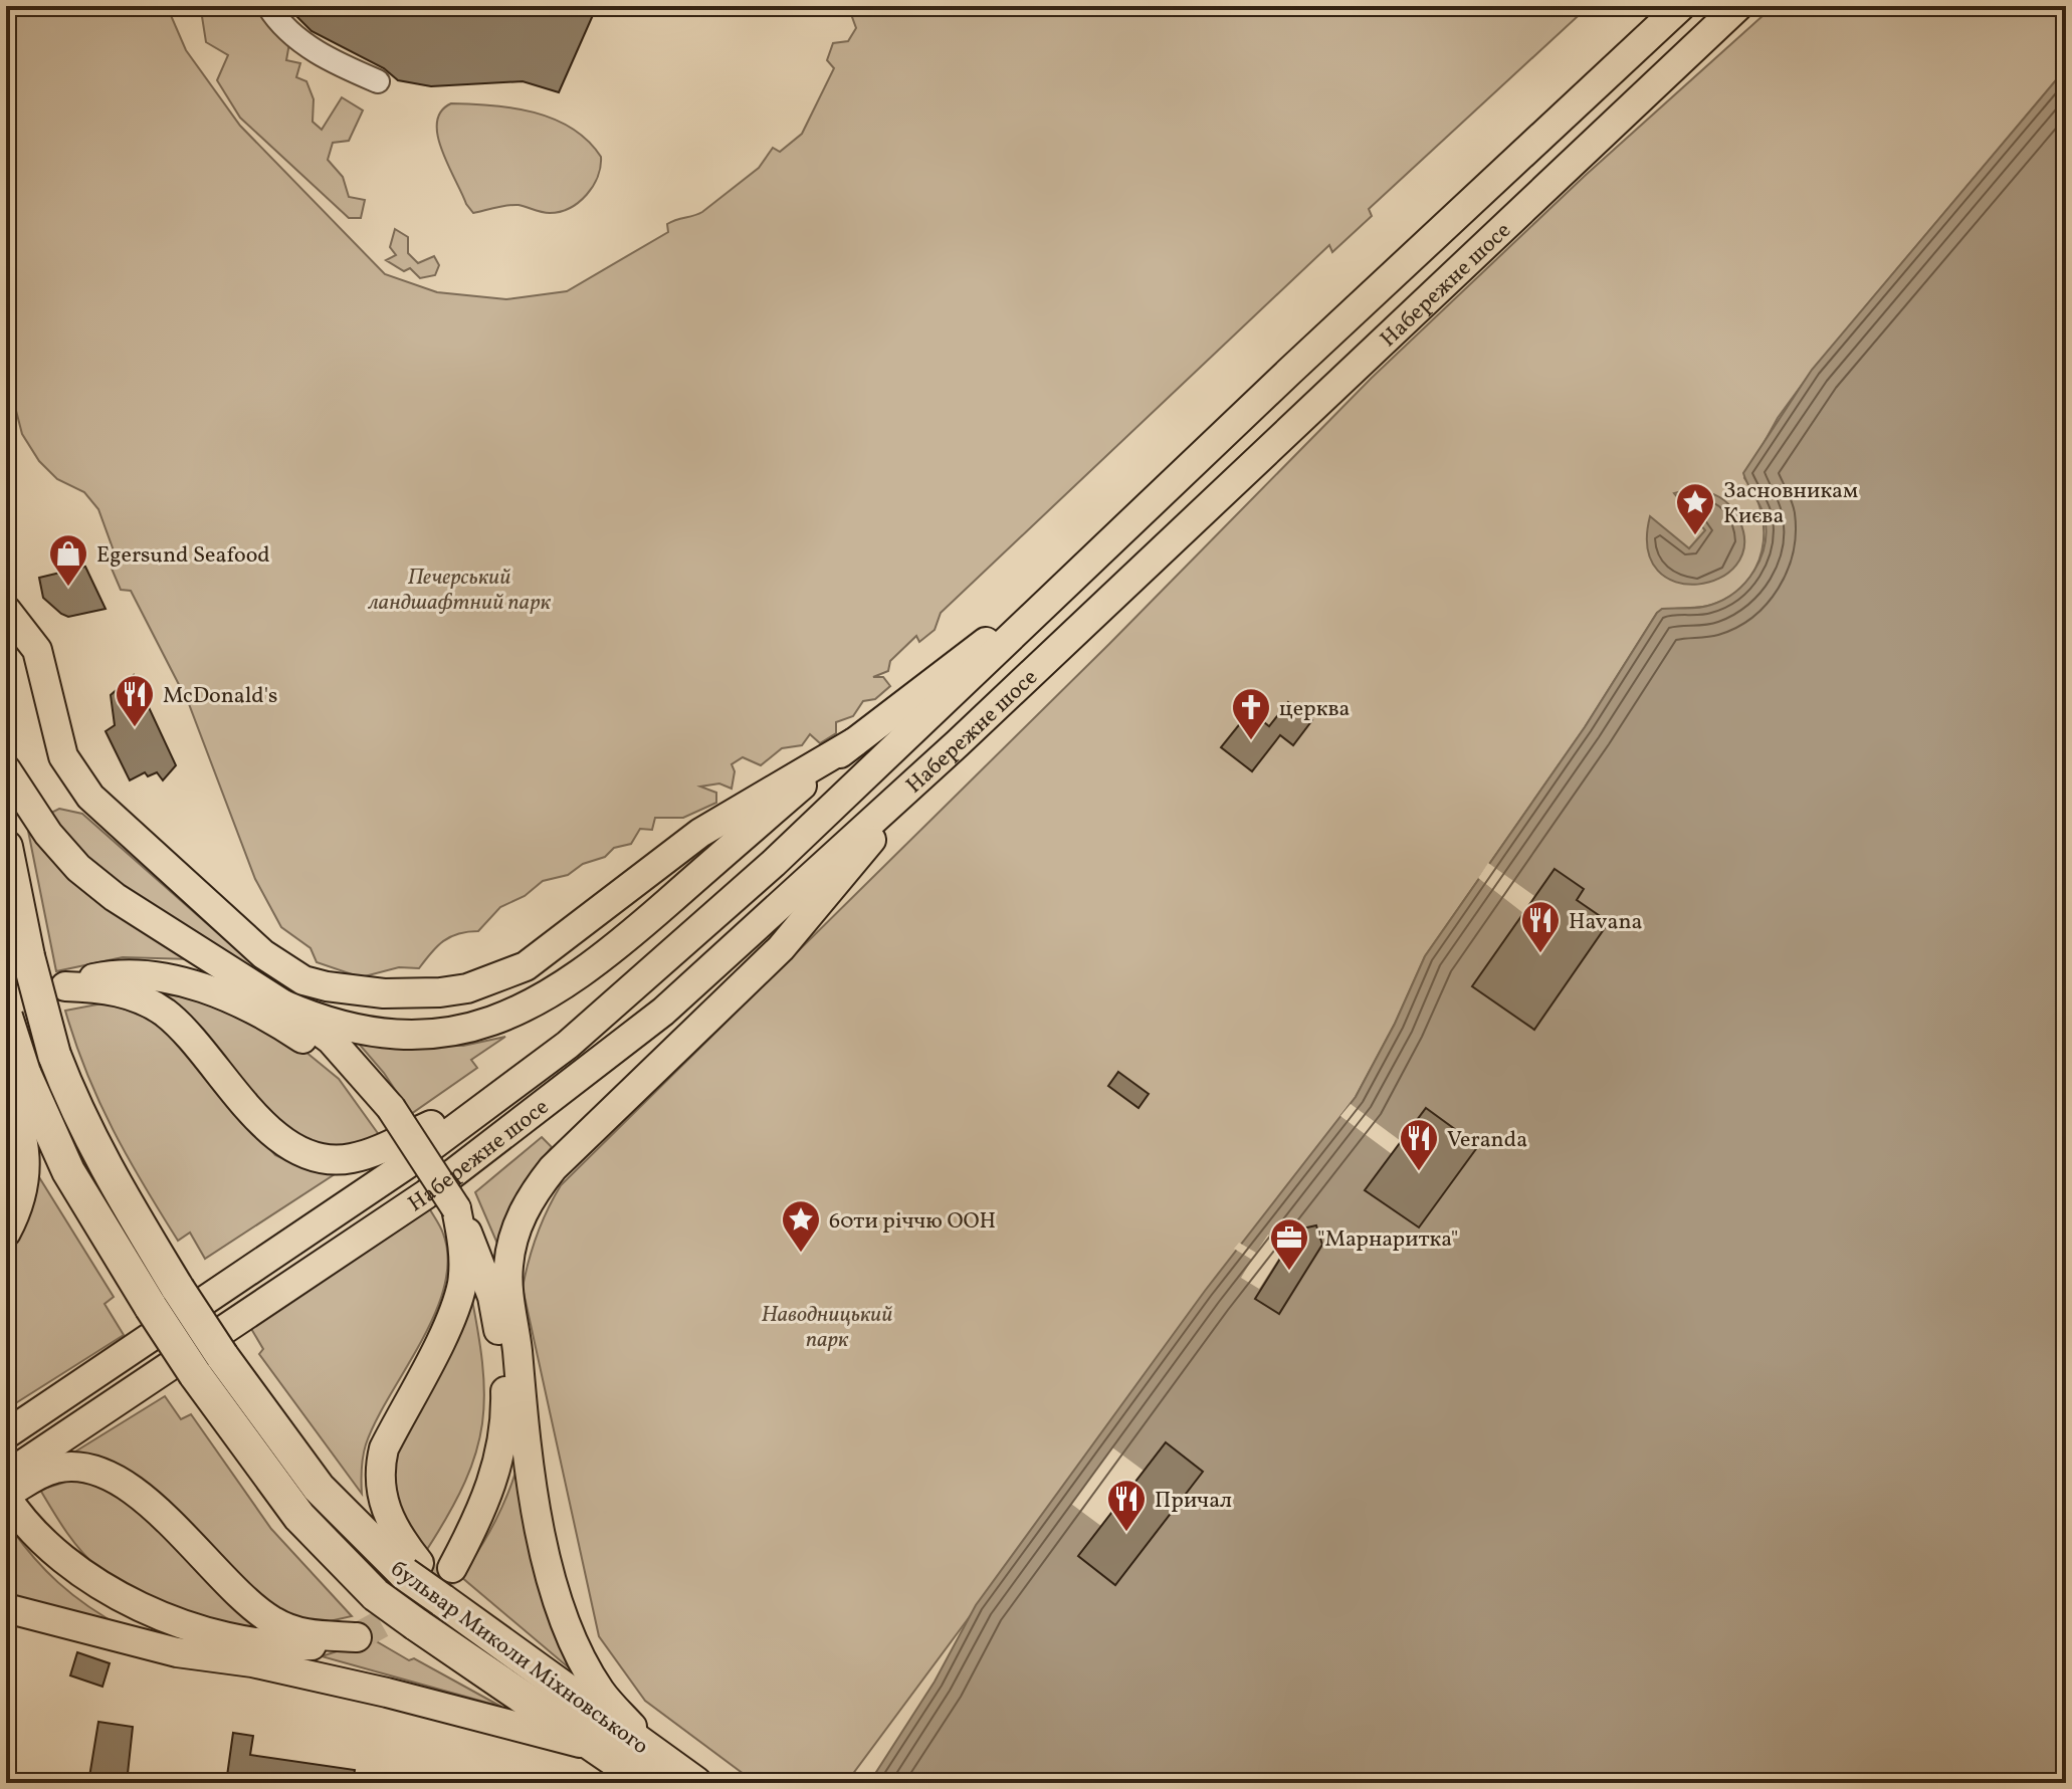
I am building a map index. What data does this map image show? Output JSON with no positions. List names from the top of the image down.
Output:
{
  "streets": {
    "highway": ["бульвар Миколи Міхновського"],
    "main road": ["Набережне шосе"]
  },
  "parks": ["Печерський ландшафтний парк", "Наводницький парк"],
  "places": {
    "place": ["Засновникам Києва", "60ти річчю ООН"],
    "shop": ["Egersund Seafood"],
    "restaurant": [
      "McDonald's",
      "Havana",
      "Veranda",
      "Причал"
    ],
    "church": ["церква"],
    "office": ["\"Марнаритка\""]
  }
}
